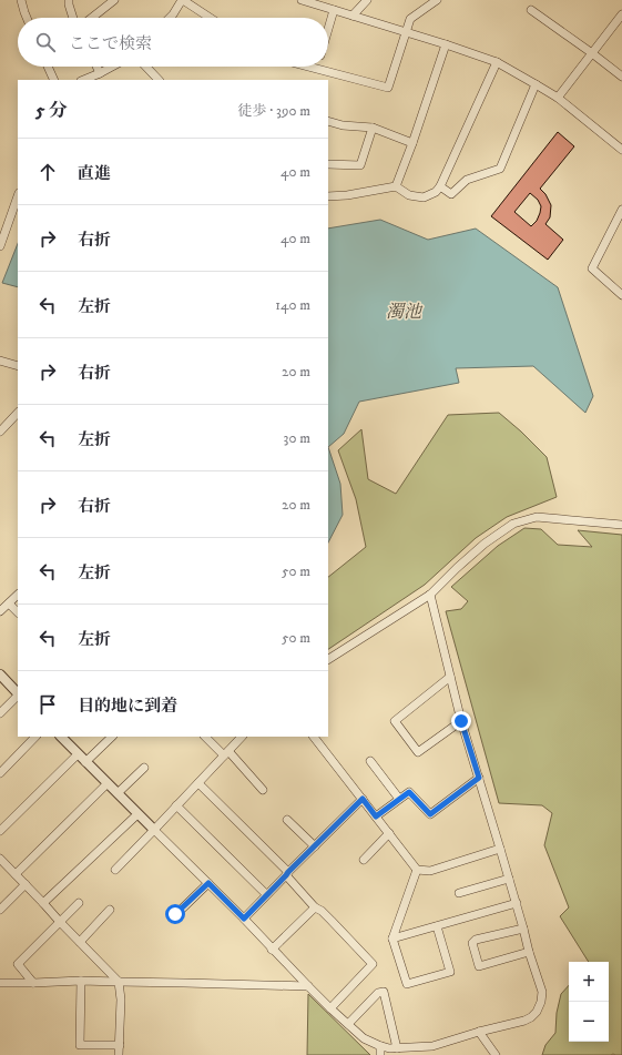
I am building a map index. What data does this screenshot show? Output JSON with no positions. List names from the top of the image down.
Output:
{
  "water": ["濁池"],
  "page": {
    "search": "ここで検索",
    "heading": ["5 分", "徒歩 · 390 m"],
    "list": [
      ["直進", "40 m"],
      ["右折", "40 m"],
      ["左折", "140 m"],
      ["右折", "20 m"],
      ["左折", "30 m"],
      ["右折", "20 m"],
      ["左折", "50 m"],
      ["左折", "50 m"],
      "目的地に到着"
    ],
    "map_buttons": ["+", "−"]
  }
}
